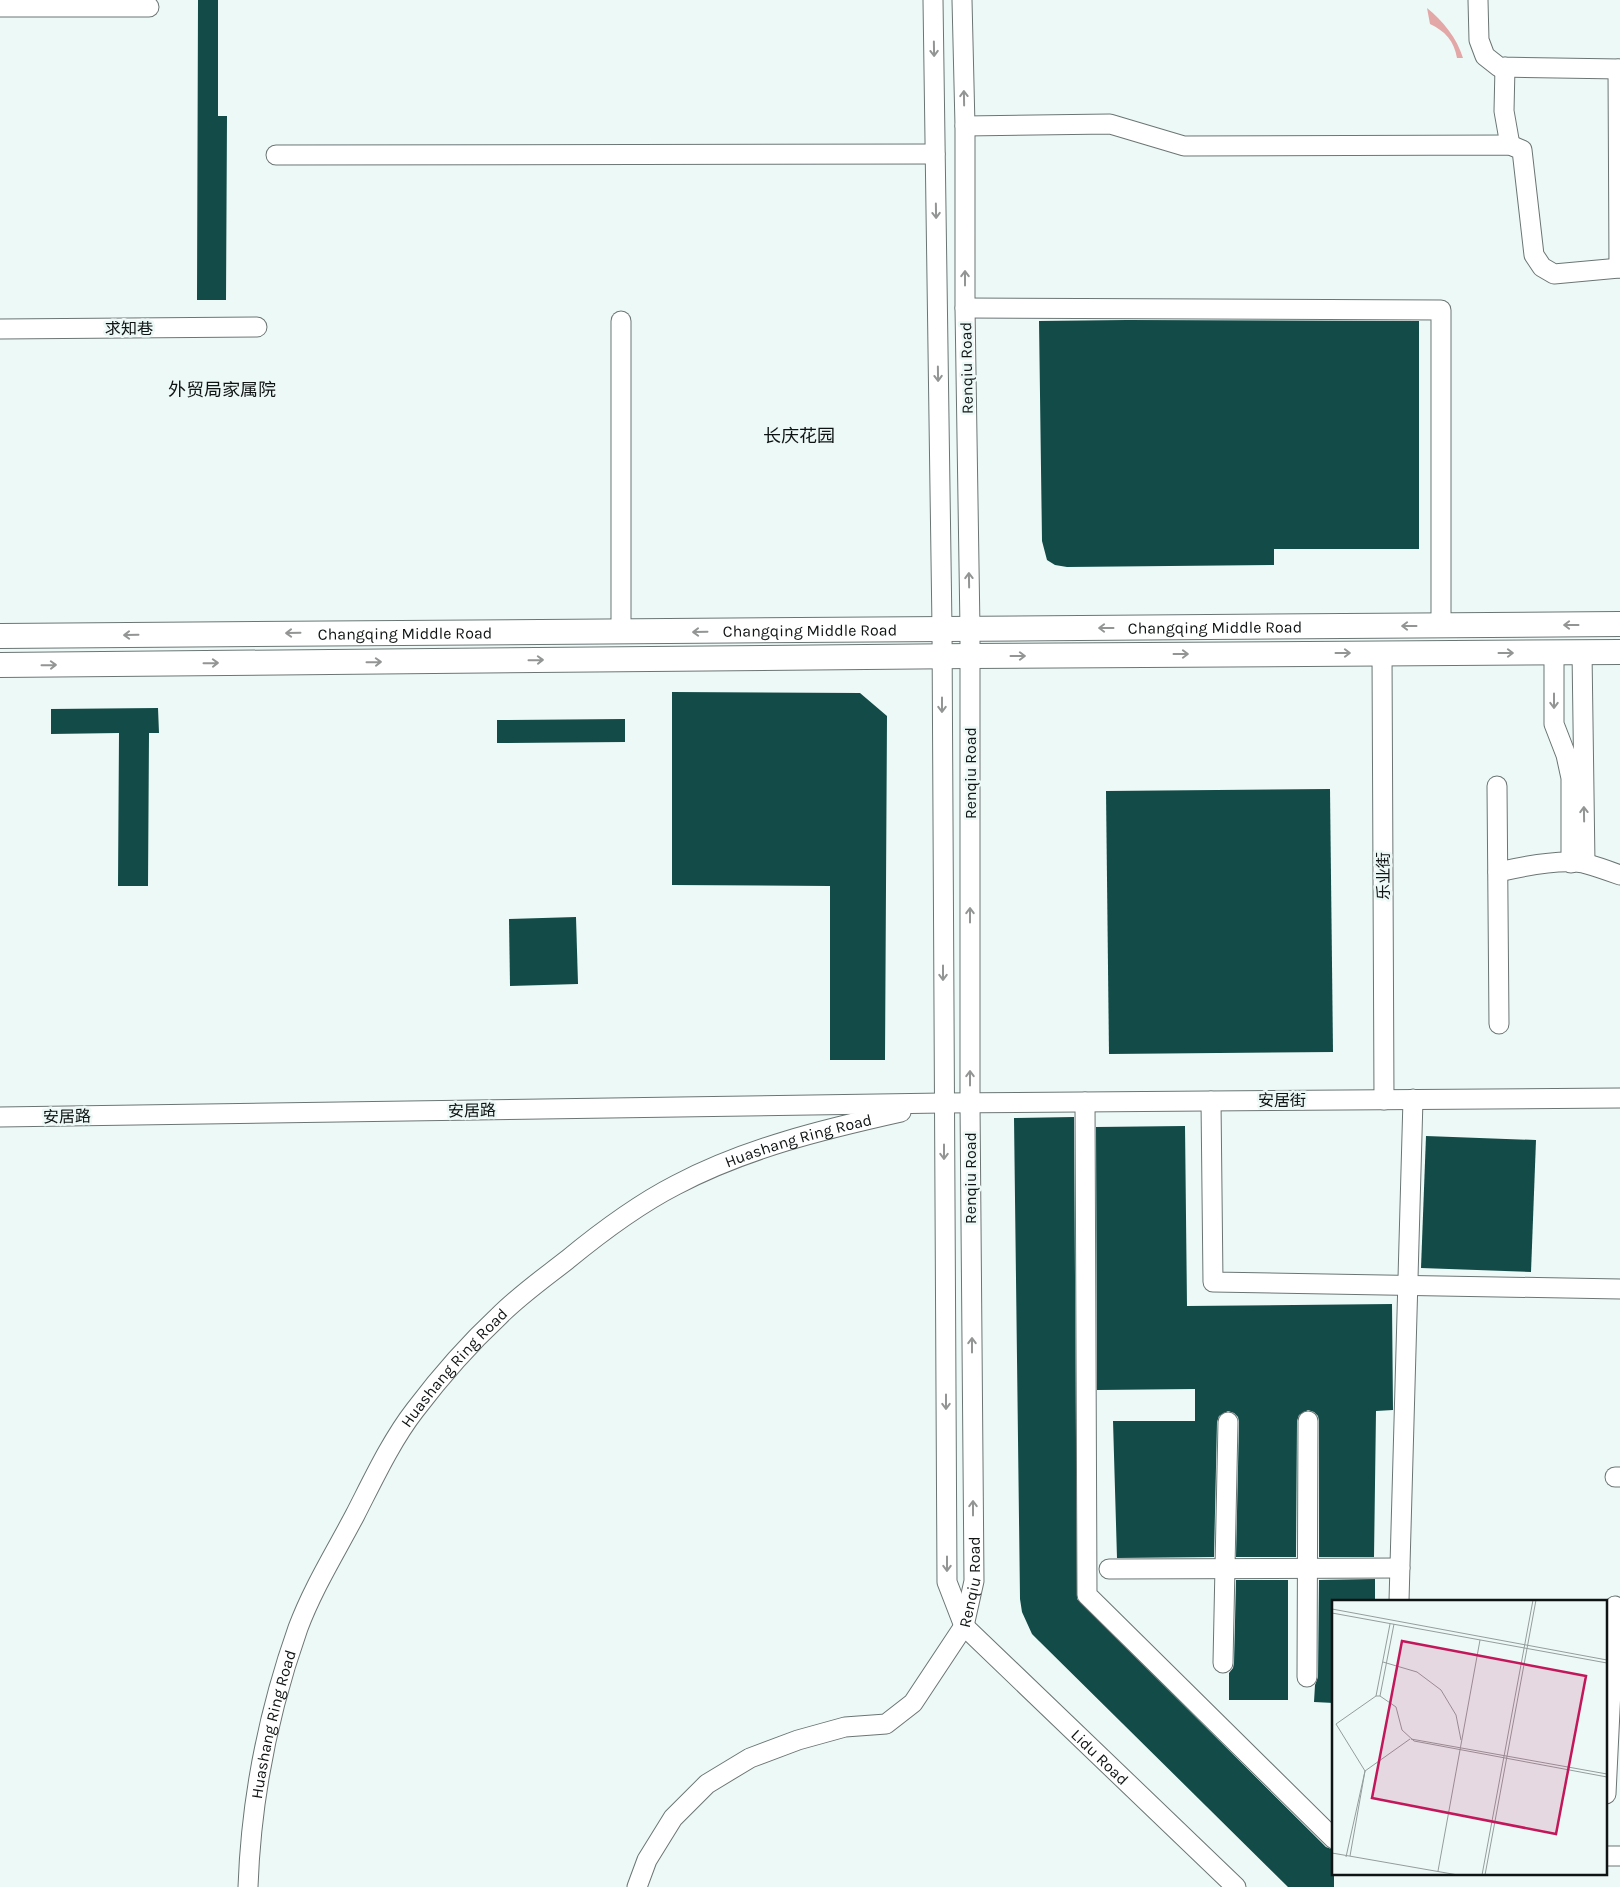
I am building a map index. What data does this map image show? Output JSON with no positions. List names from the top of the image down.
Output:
{
  "streets": {
    "main road": ["Changqing Middle Road"],
    "street": [
      "求知巷",
      "Renqiu Road",
      "乐业街",
      "安居街",
      "安居路",
      "Huashang Ring Road",
      "Lidu Road"
    ]
  },
  "crossings": [
    ["Renqiu Road", "Changqing Middle Road"],
    ["Renqiu Road", "安居街"],
    ["Renqiu Road", "安居路"],
    ["Renqiu Road", "Huashang Ring Road"],
    ["Renqiu Road", "Lidu Road"],
    ["Changqing Middle Road", "乐业街"],
    ["乐业街", "安居街"],
    ["安居街", "安居路"],
    ["安居街", "Huashang Ring Road"],
    ["安居路", "Huashang Ring Road"]
  ],
  "districts": ["外贸局家属院", "长庆花园"]
}
